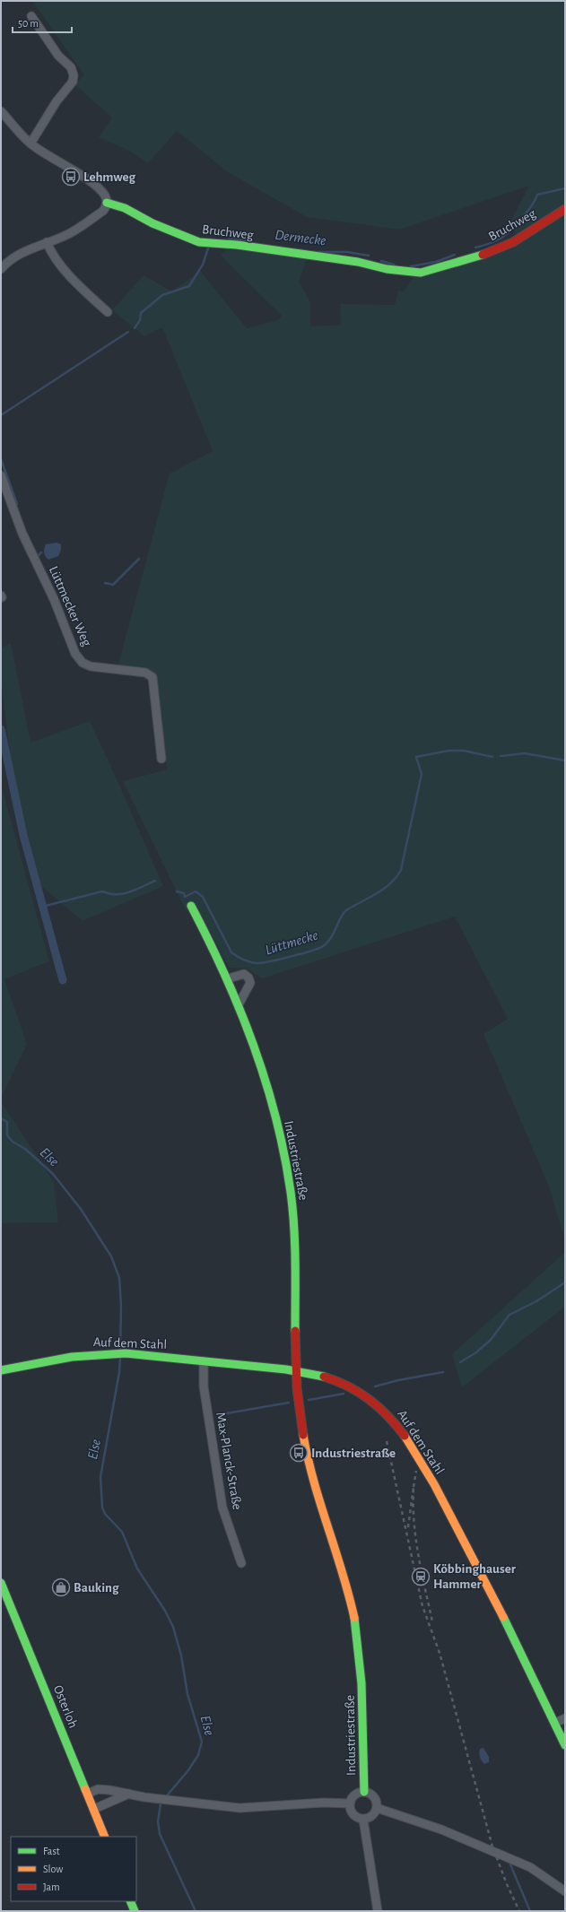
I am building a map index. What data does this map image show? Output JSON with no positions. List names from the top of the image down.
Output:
{
  "streets": {
    "street": [
      "Bruchweg",
      "Lüttmecker Weg",
      "Industriestraße",
      "Auf dem Stahl",
      "Max-Planck-Straße",
      "Osterloh"
    ]
  },
  "crossings": [
    ["Industriestraße", "Auf dem Stahl"],
    ["Auf dem Stahl", "Max-Planck-Straße"]
  ],
  "water": ["Dermecke", "Lüttmecke", "Else"],
  "places": {
    "bus stop": ["Lehmweg", "Industriestraße"],
    "station": ["Köbbinghauser Hammer"],
    "shop": ["Bauking"]
  },
  "legend": ["Fast", "Slow", "Jam"],
  "scale_bar": "50 m"
}
